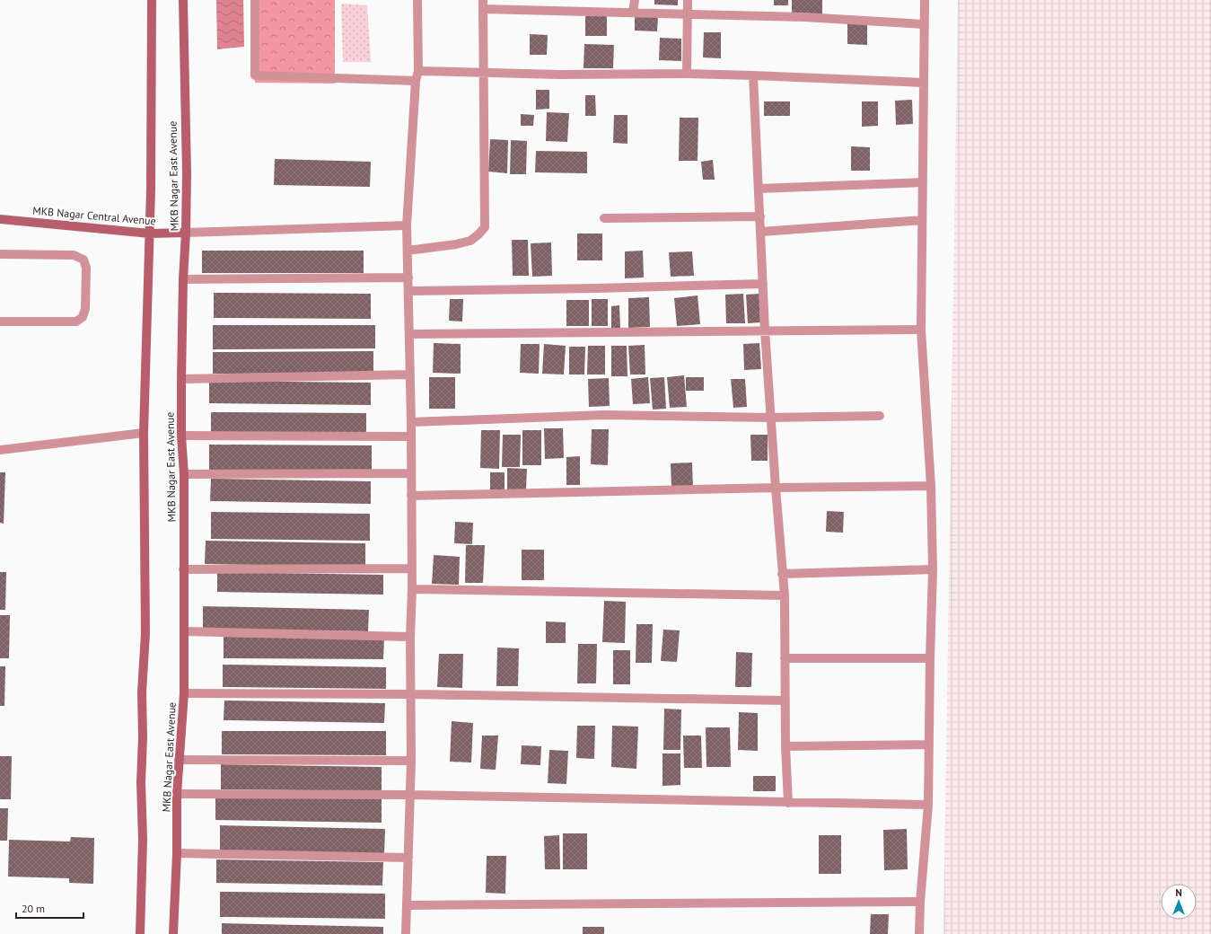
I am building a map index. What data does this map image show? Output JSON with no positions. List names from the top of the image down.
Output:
{
  "streets": {
    "main road": ["MKB Nagar East Avenue", "MKB Nagar Central Avenue"]
  },
  "crossings": [
    ["MKB Nagar East Avenue", "MKB Nagar Central Avenue"]
  ],
  "scale_bar": "20 m",
  "north": "top"
}
